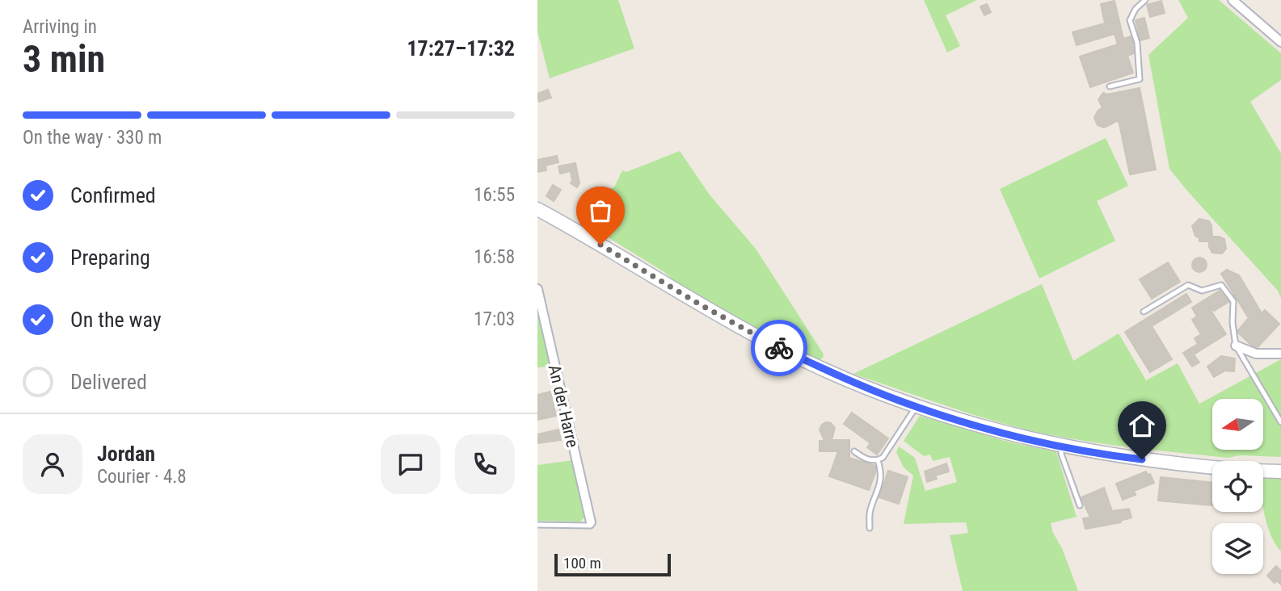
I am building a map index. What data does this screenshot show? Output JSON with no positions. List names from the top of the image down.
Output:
{
  "streets": {
    "street": ["An der Harre"]
  },
  "scale_bar": "100 m",
  "north": "left",
  "page": {
    "heading": ["3 min", "Arriving in", "17:27–17:32"],
    "panel": ["Jordan", "Courier · 4.8"],
    "bar": "On the way · 330 m",
    "list": [
      ["Confirmed", "16:55"],
      ["Preparing", "16:58"],
      ["On the way", "17:03"],
      "Delivered"
    ],
    "scale": "100 m"
  }
}
